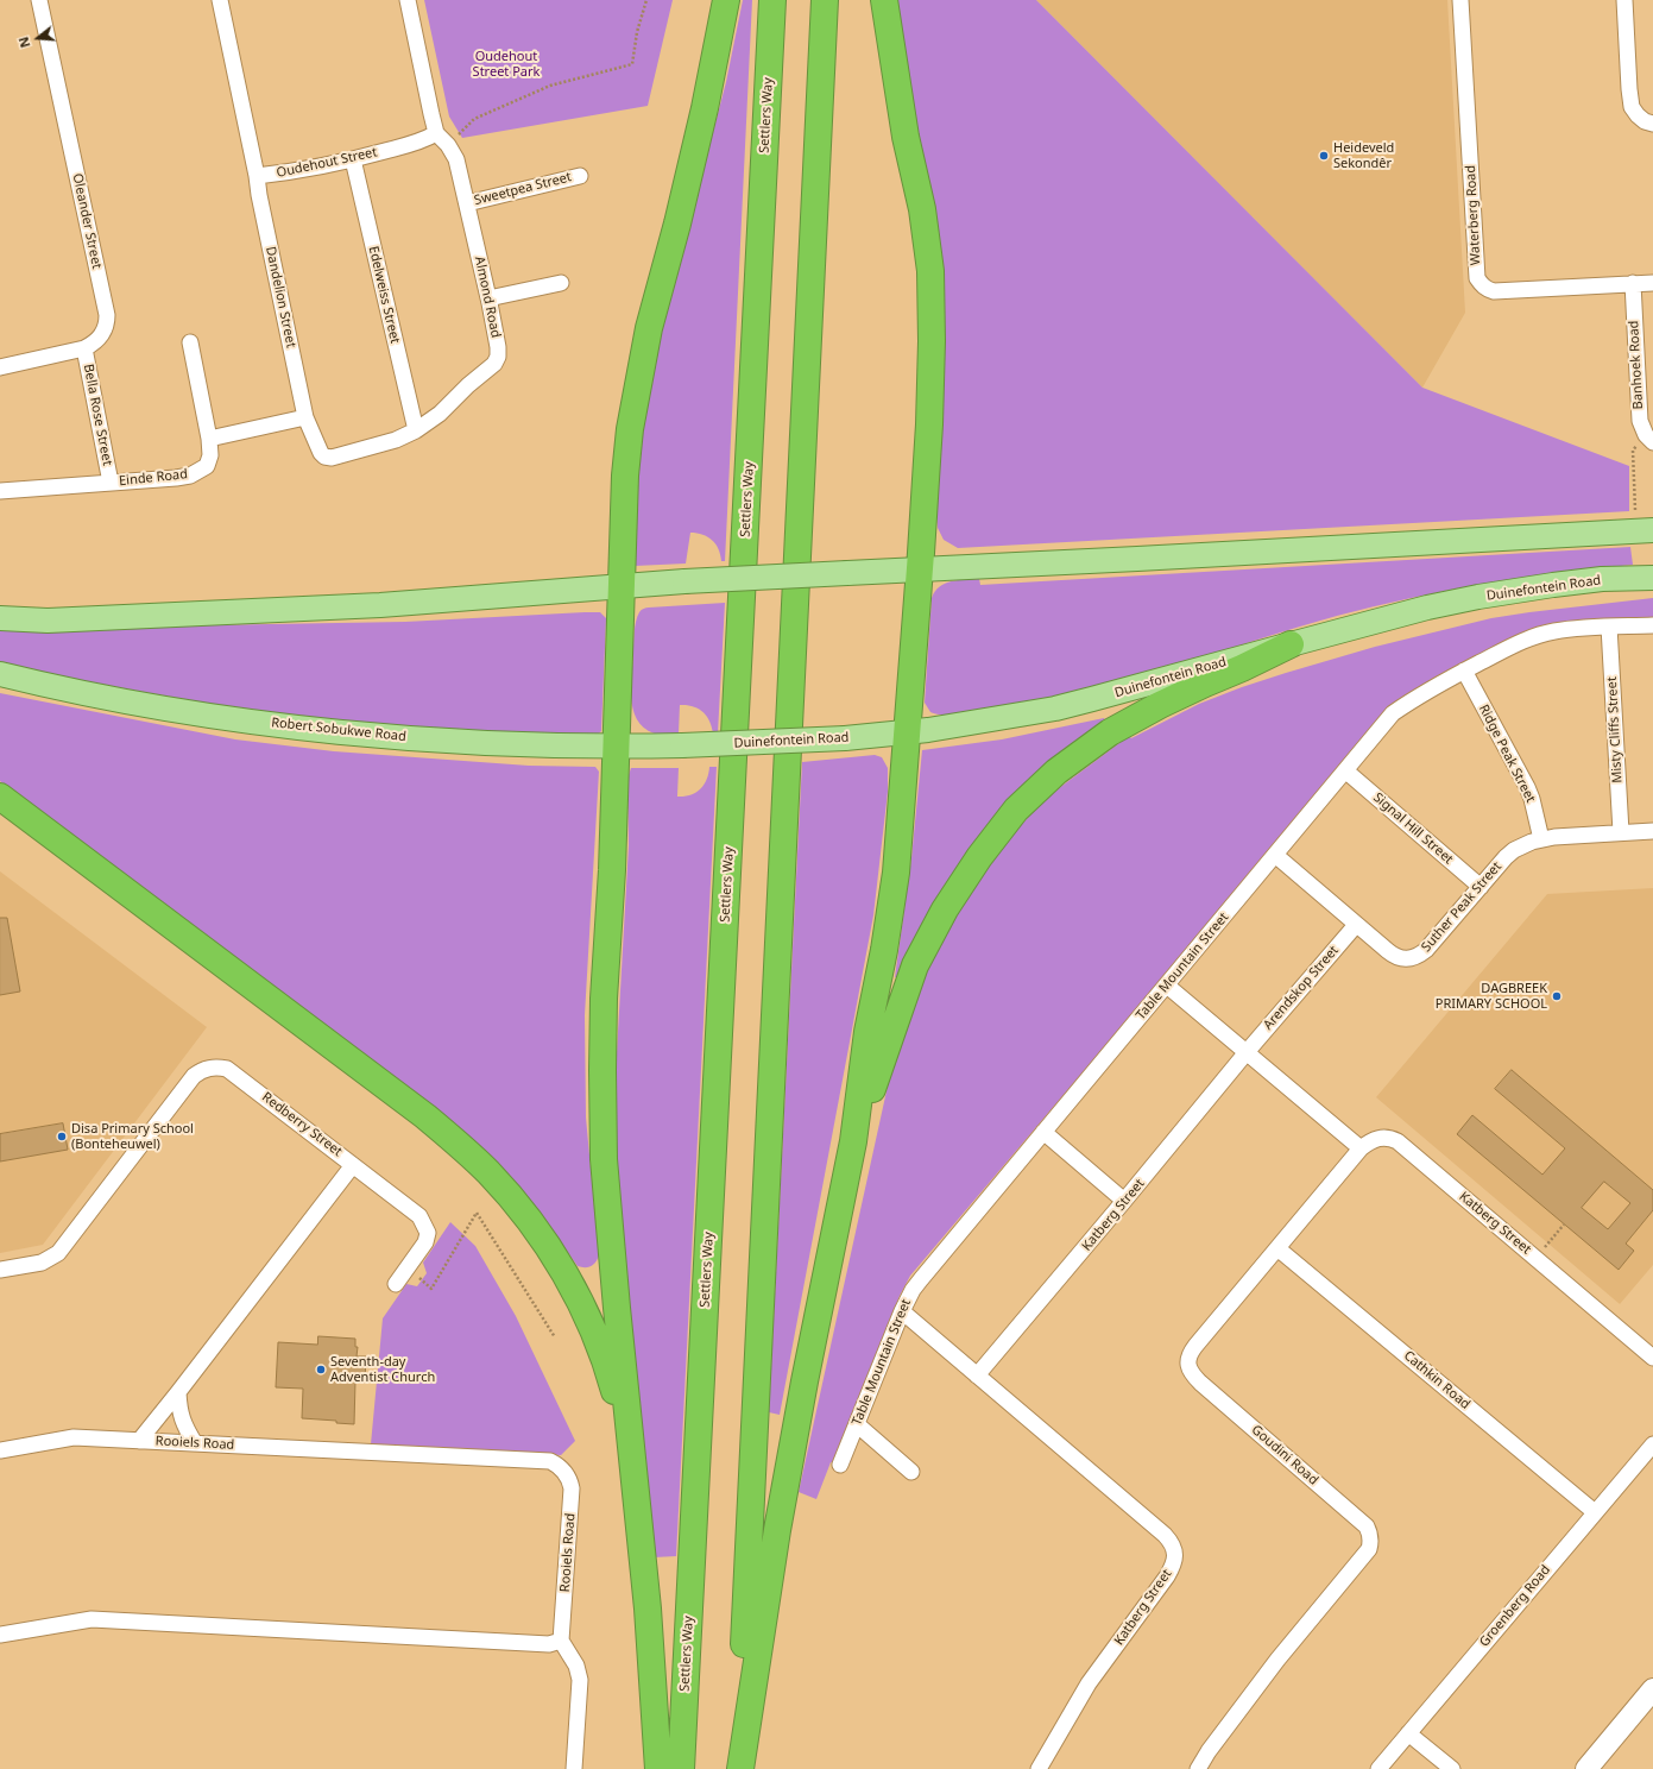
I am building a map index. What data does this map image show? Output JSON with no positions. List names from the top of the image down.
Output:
{
  "streets": {
    "highway": ["Settlers Way"],
    "main road": ["Duinefontein Road", "Robert Sobukwe Road"],
    "street": [
      "Oudehout Street",
      "Sweetpea Street",
      "Waterberg Road",
      "Oleander Street",
      "Edelweiss Street",
      "Dandelion Street",
      "Almond Road",
      "Banhoek Road",
      "Bella Rose Street",
      "Einde Road",
      "Misty Cliffs Street",
      "Ridge Peak Street",
      "Signal Hill Street",
      "Suther Peak Street",
      "Table Mountain Street",
      "Arendskop Street",
      "Redberry Street",
      "Katberg Street",
      "Cathkin Road",
      "Rooiels Road",
      "Goudini Road",
      "Groenberg Road"
    ]
  },
  "crossings": [
    ["Oudehout Street", "Edelweiss Street"],
    ["Oudehout Street", "Dandelion Street"],
    ["Oudehout Street", "Almond Road"],
    ["Sweetpea Street", "Almond Road"],
    ["Waterberg Road", "Banhoek Road"],
    ["Oleander Street", "Bella Rose Street"],
    ["Edelweiss Street", "Almond Road"],
    ["Dandelion Street", "Almond Road"],
    ["Bella Rose Street", "Einde Road"],
    ["Duinefontein Road", "Robert Sobukwe Road"],
    ["Misty Cliffs Street", "Suther Peak Street"],
    ["Misty Cliffs Street", "Table Mountain Street"],
    ["Ridge Peak Street", "Suther Peak Street"],
    ["Ridge Peak Street", "Table Mountain Street"],
    ["Signal Hill Street", "Suther Peak Street"],
    ["Signal Hill Street", "Table Mountain Street"],
    ["Suther Peak Street", "Table Mountain Street"],
    ["Suther Peak Street", "Arendskop Street"],
    ["Arendskop Street", "Katberg Street"],
    ["Redberry Street", "Rooiels Road"],
    ["Katberg Street", "Goudini Road"],
    ["Cathkin Road", "Goudini Road"],
    ["Cathkin Road", "Groenberg Road"]
  ],
  "parks": ["Oudehout Street Park"],
  "places": [
    "Heideveld Sekondêr",
    "DAGBREEK PRIMARY SCHOOL",
    "Disa Primary School (Bonteheuwel)",
    "Seventh-day Adventist Church"
  ],
  "north": "left"
}
